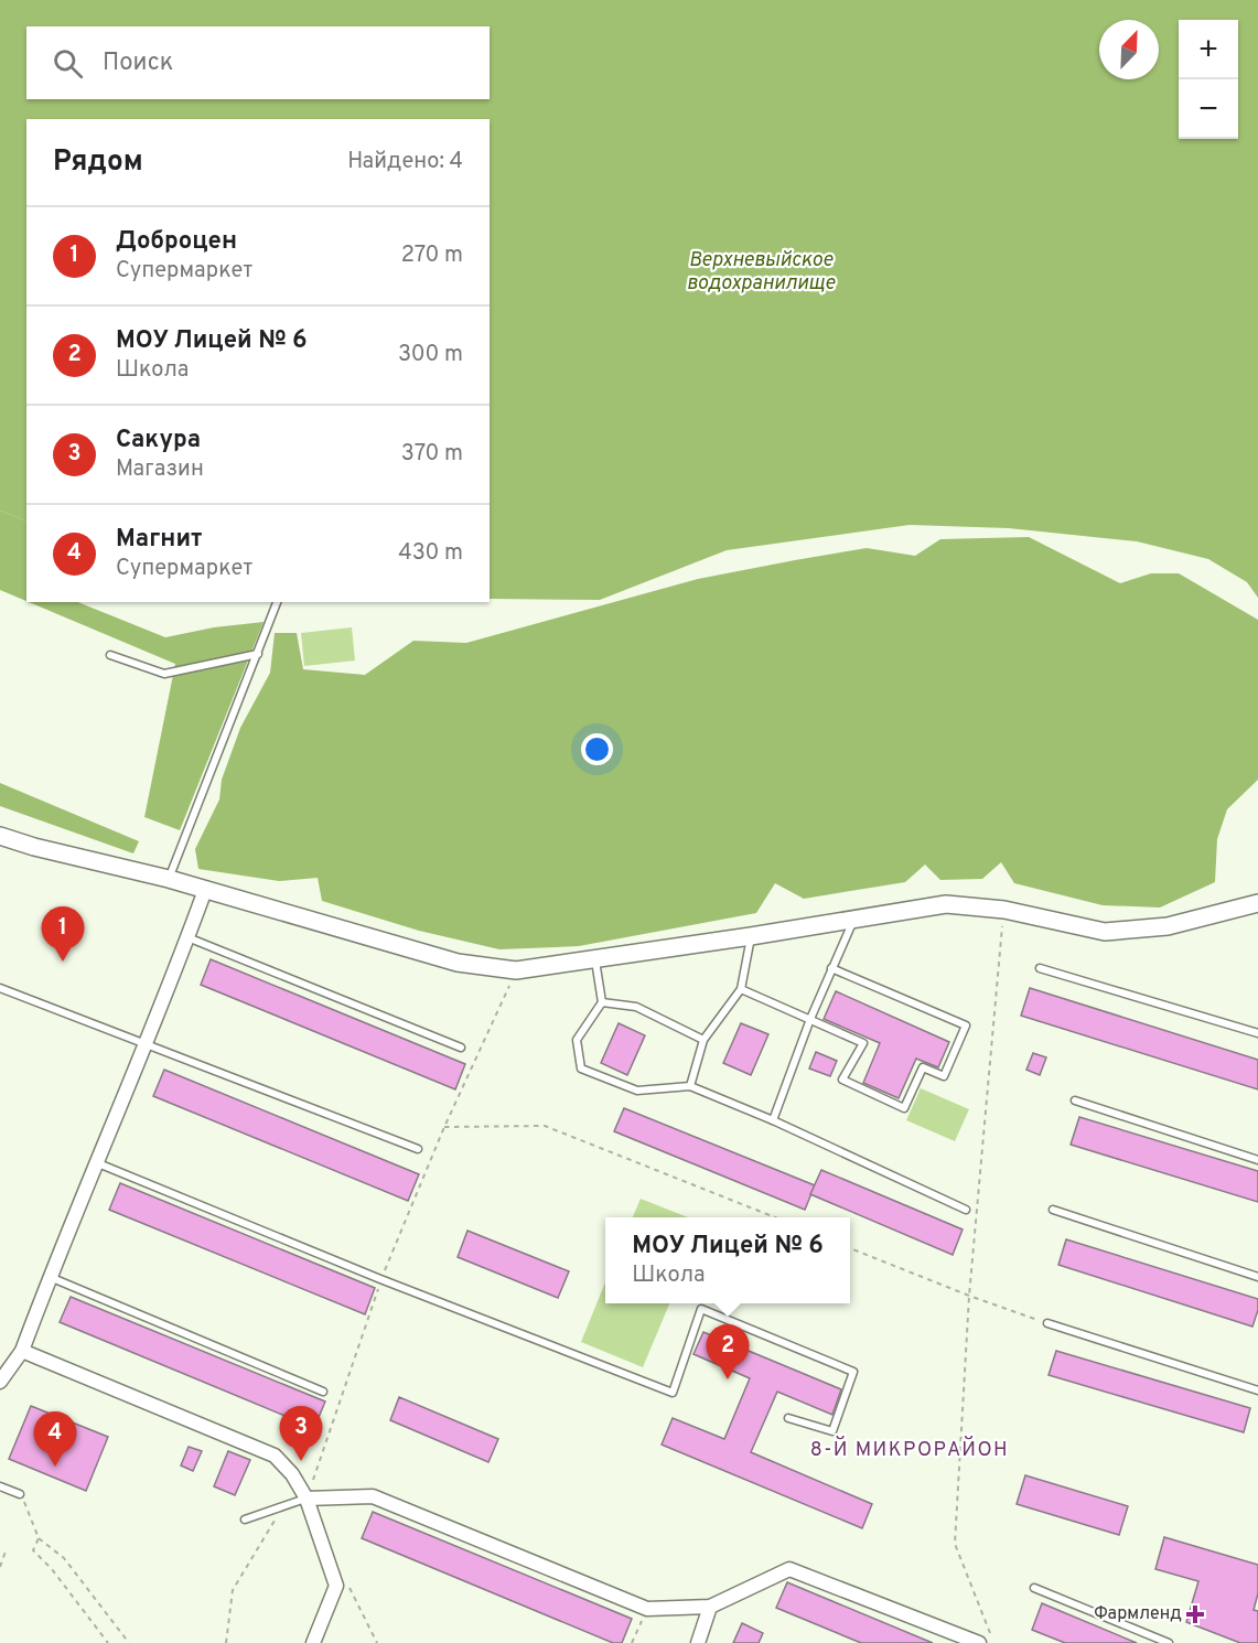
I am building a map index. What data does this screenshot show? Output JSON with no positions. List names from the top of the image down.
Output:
{
  "districts": ["8-Й МИКРОРАЙОН"],
  "water": ["Верхневыйское водохранилище"],
  "places": {
    "health": ["Фармленд"]
  },
  "north": "top right",
  "page": {
    "map_buttons": ["+", "−"],
    "search": "Поиск",
    "heading": ["Рядом", "Найдено: 4"],
    "list": [
      {
        "mark": "1",
        "name": "Доброцен",
        "note": "Супермаркет",
        "value": "270 m"
      },
      {
        "mark": "2",
        "name": "МОУ Лицей № 6",
        "note": "Школа",
        "value": "300 m"
      },
      {
        "mark": "3",
        "name": "Сакура",
        "note": "Магазин",
        "value": "370 m"
      },
      {
        "mark": "4",
        "name": "Магнит",
        "note": "Супермаркет",
        "value": "430 m"
      }
    ],
    "pins": [
      "1",
      "2",
      "3",
      "4"
    ],
    "popup": ["МОУ Лицей № 6", "Школа"]
  }
}
